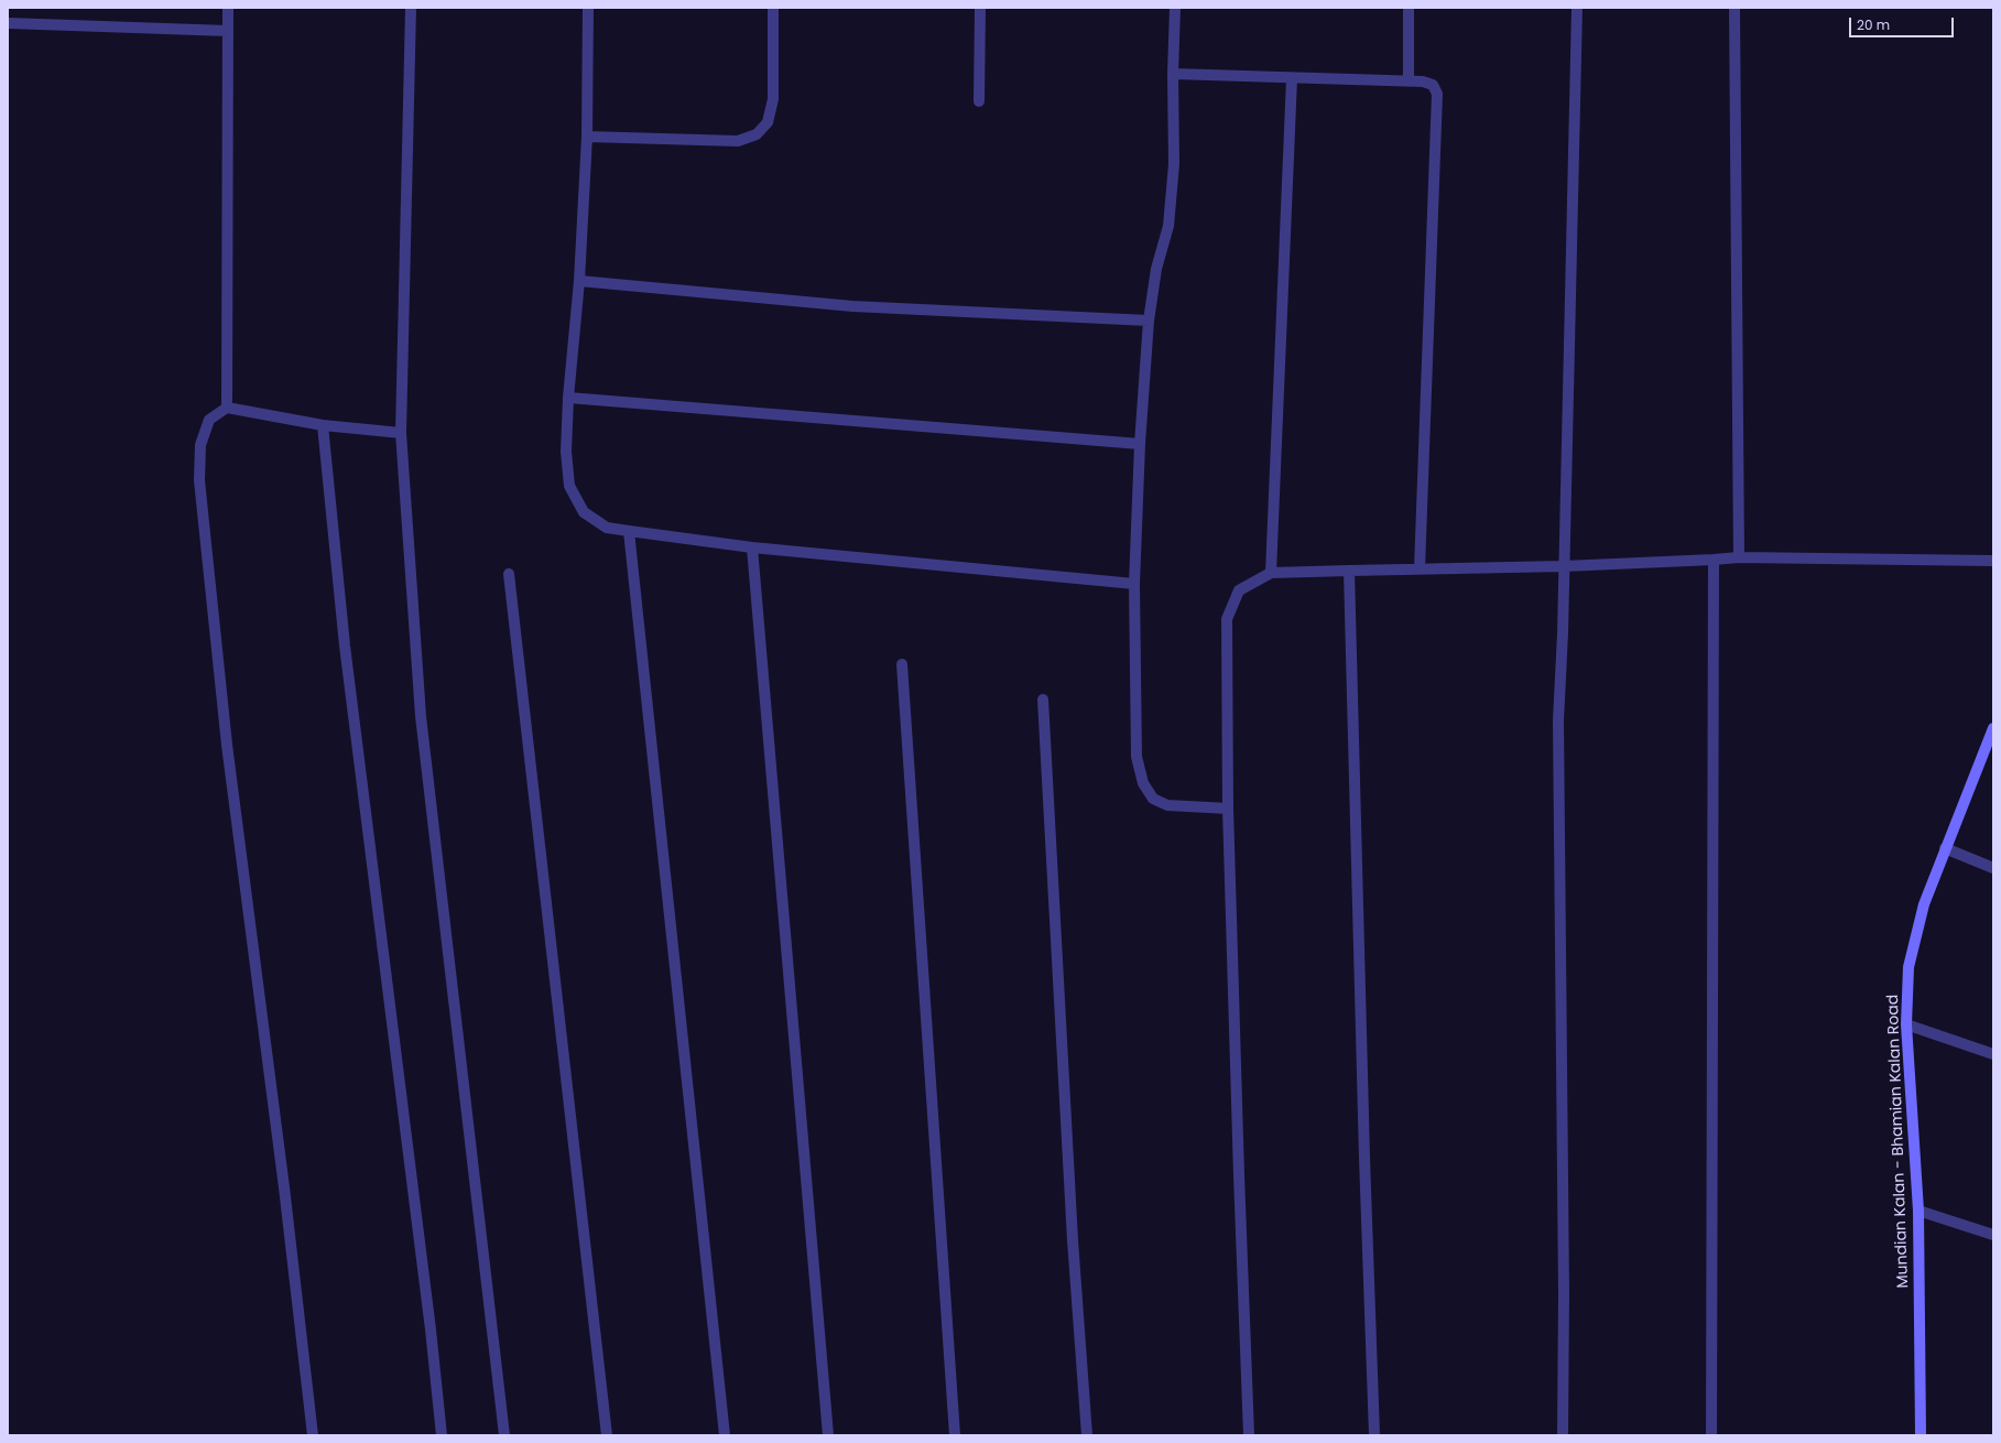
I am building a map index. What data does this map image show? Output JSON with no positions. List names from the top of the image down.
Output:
{
  "streets": {
    "street": ["Mundian Kalan - Bhamian Kalan Road"]
  },
  "scale_bar": "20 m"
}
